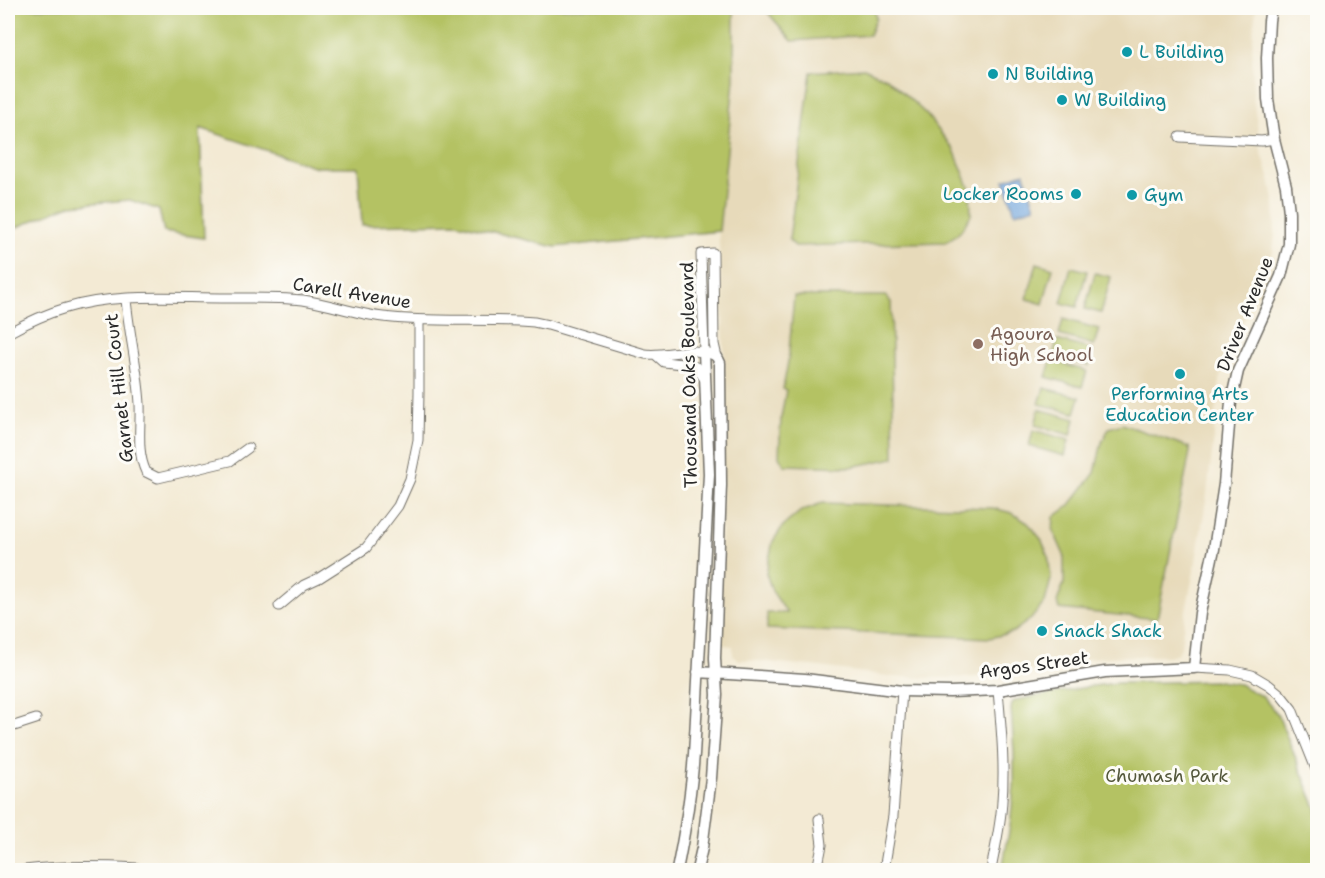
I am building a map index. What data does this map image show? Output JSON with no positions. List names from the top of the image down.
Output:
{
  "streets": {
    "street": [
      "Carell Avenue",
      "Driver Avenue",
      "Thousand Oaks Boulevard",
      "Garnet Hill Court",
      "Argos Street"
    ]
  },
  "crossings": [
    ["Carell Avenue", "Thousand Oaks Boulevard"],
    ["Carell Avenue", "Garnet Hill Court"],
    ["Driver Avenue", "Argos Street"],
    ["Thousand Oaks Boulevard", "Argos Street"]
  ],
  "parks": ["Chumash Park"],
  "places": [
    "L Building",
    "N Building",
    "W Building",
    "Locker Rooms",
    "Gym",
    "Agoura High School",
    "Performing Arts Education Center",
    "Snack Shack"
  ]
}
